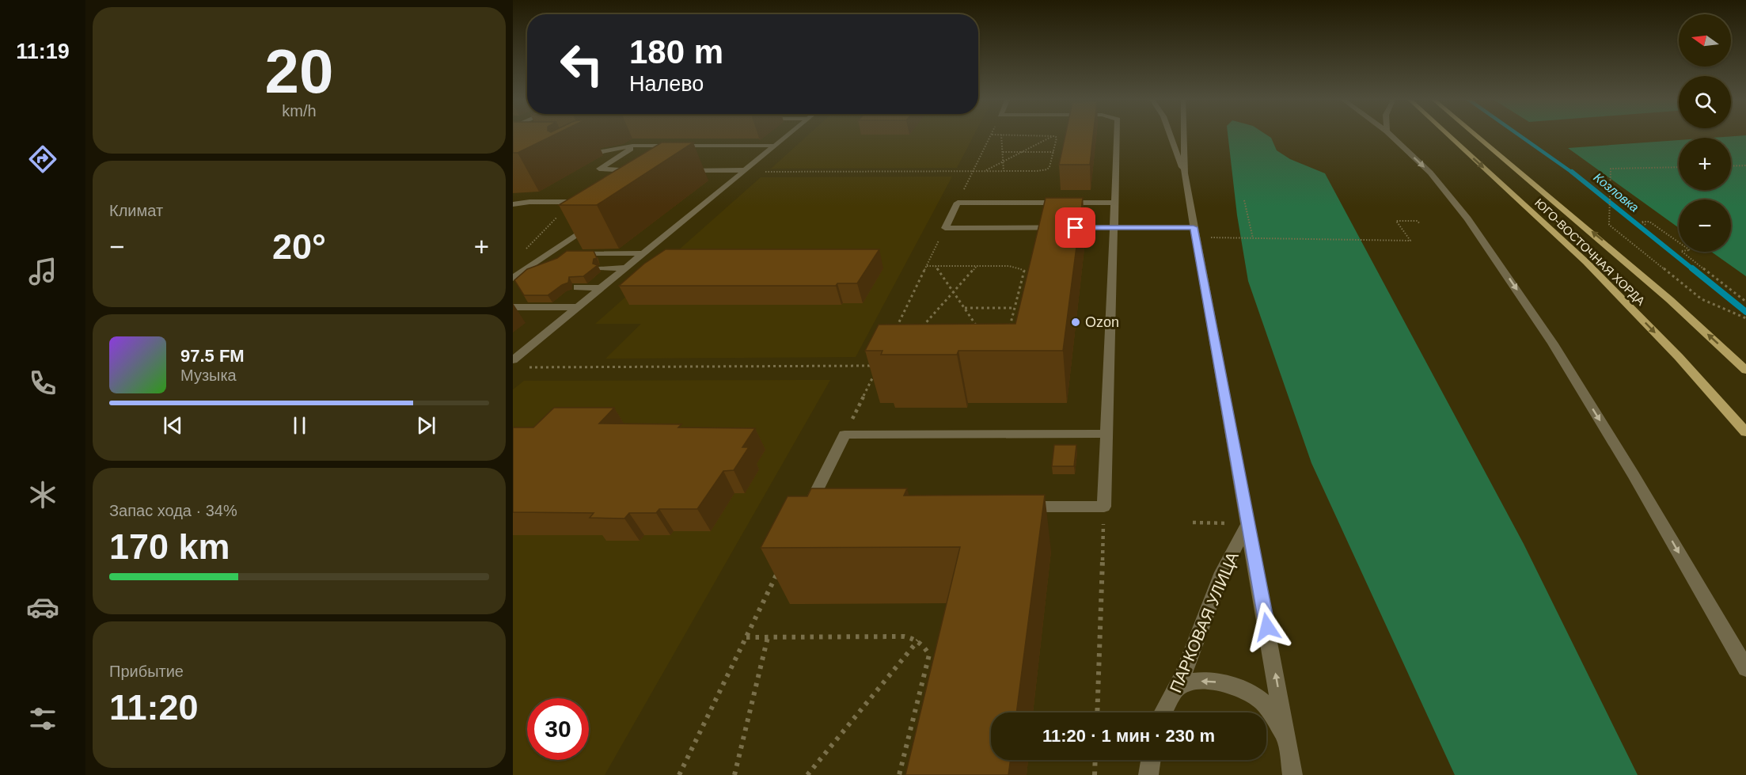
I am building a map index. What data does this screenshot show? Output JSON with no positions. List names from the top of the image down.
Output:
{
  "streets": {
    "main road": ["ЮГО-ВОСТОЧНАЯ ХОРДА"],
    "street": ["ПАРКОВАЯ УЛИЦА"]
  },
  "water": ["Козловка"],
  "places": ["Ozon"],
  "north": "left",
  "page": {
    "tabs": "11:19",
    "tile": [
      ["20", "km/h"],
      "Климат",
      ["Запас хода · 34%", "170 km"],
      ["Прибытие", "11:20"]
    ],
    "map_buttons": ["+", "−"],
    "turn": ["180 m", "Налево"],
    "heat": ["−", "20°", "+"],
    "song": ["97.5 FM", "Музыка"],
    "limit": "30",
    "trip": "11:20 · 1 мин · 230 m"
  }
}
